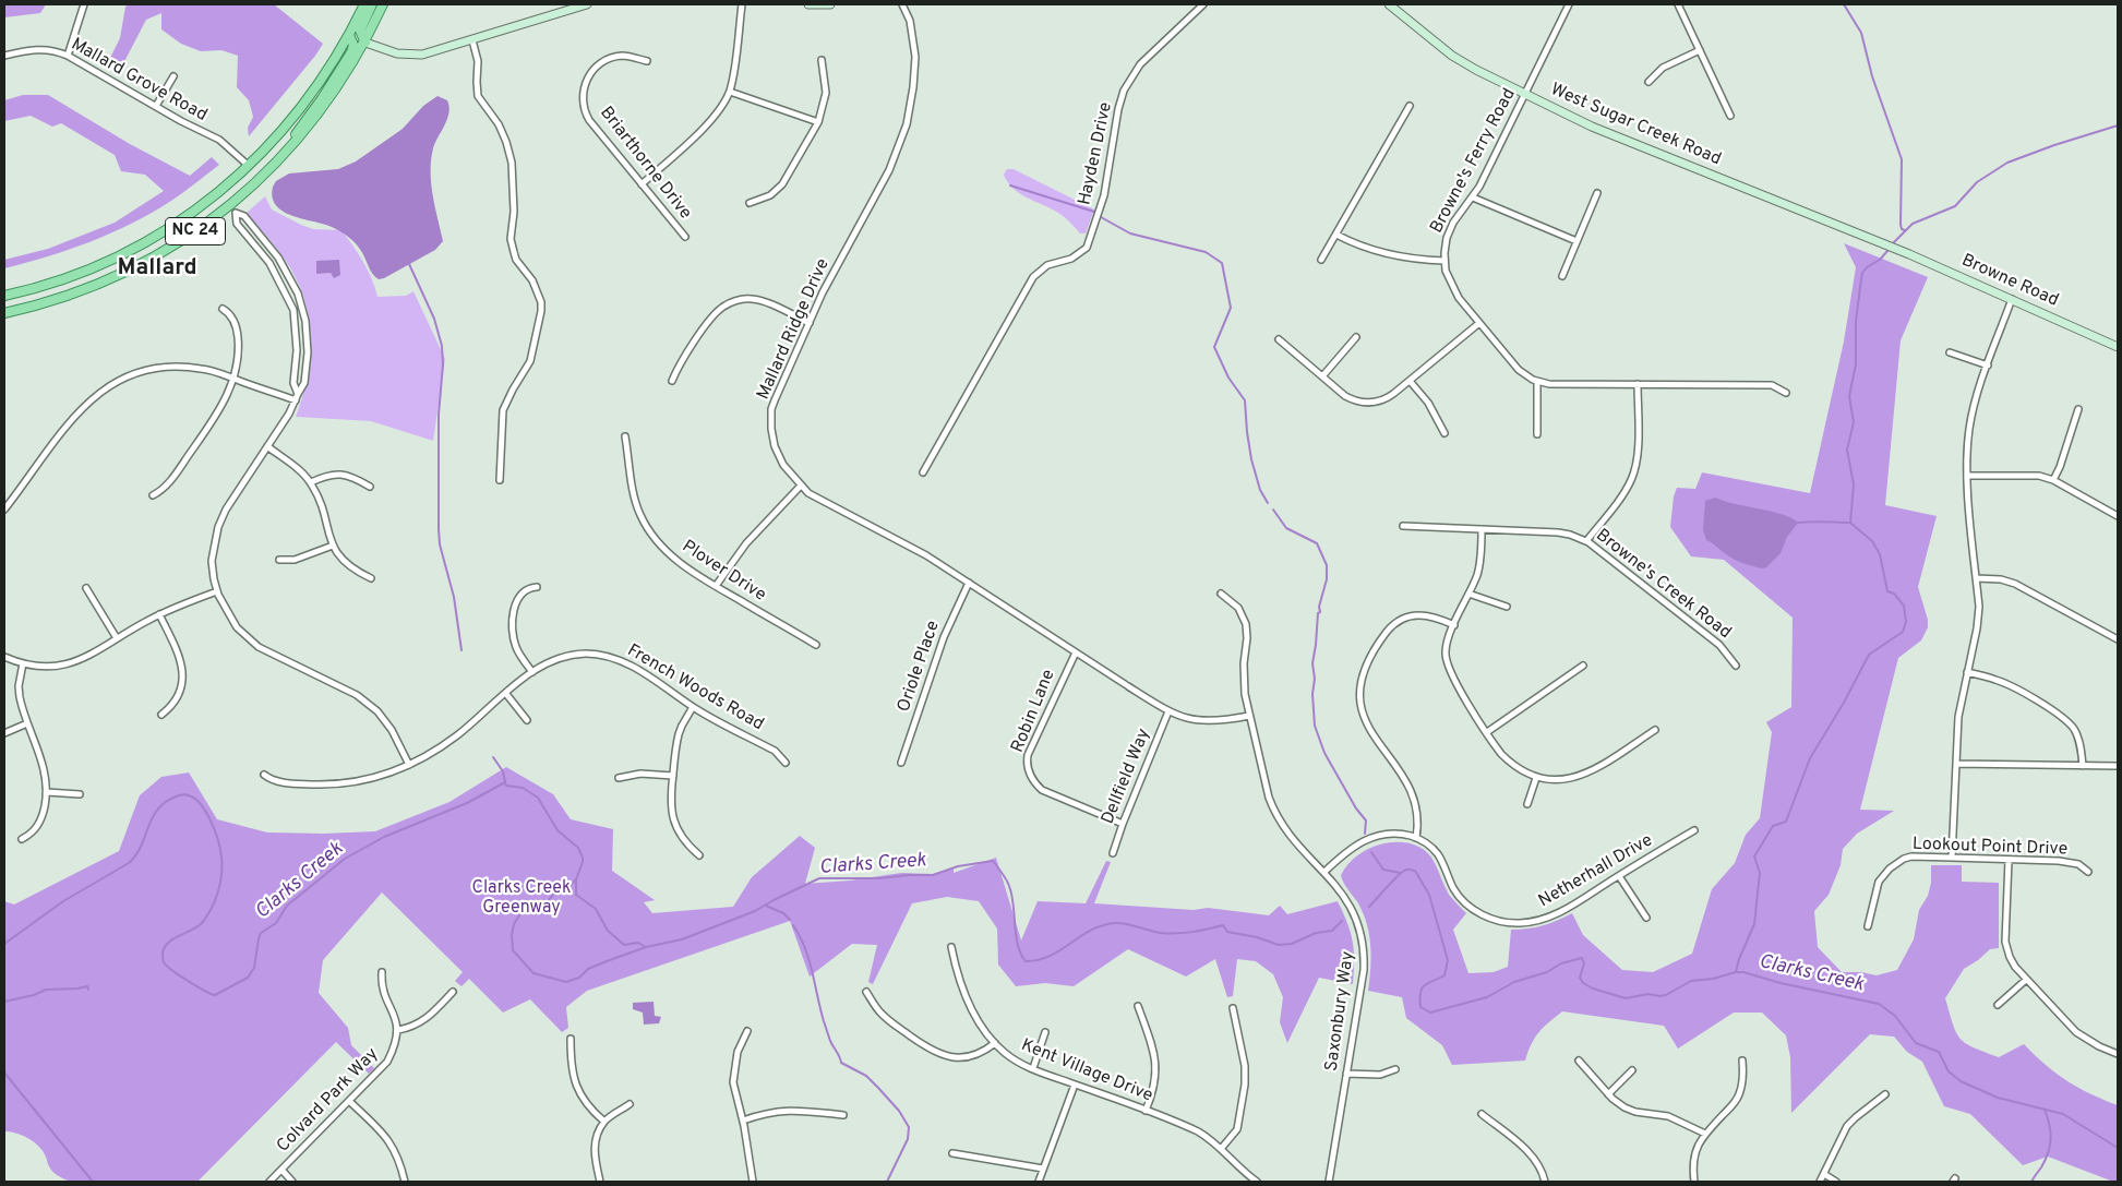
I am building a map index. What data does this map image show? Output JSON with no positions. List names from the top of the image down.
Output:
{
  "streets": {
    "main road": ["West Sugar Creek Road", "NC 24", "Browne Road"],
    "street": [
      "Mallard Grove Road",
      "Hayden Drive",
      "Browne's Ferry Road",
      "Briarthorne Drive",
      "Mallard Ridge Drive",
      "Plover Drive",
      "Browne's Creek Road",
      "Oriole Place",
      "French Woods Road",
      "Robin Lane",
      "Dellfield Way",
      "Lookout Point Drive",
      "Netherhall Drive",
      "Saxonbury Way",
      "Kent Village Drive",
      "Colvard Park Way"
    ]
  },
  "crossings": [
    ["Mallard Grove Road", "NC 24"],
    ["West Sugar Creek Road", "Browne's Ferry Road"],
    ["West Sugar Creek Road", "Browne Road"],
    ["Mallard Ridge Drive", "Oriole Place"],
    ["Mallard Ridge Drive", "Robin Lane"],
    ["Mallard Ridge Drive", "Dellfield Way"],
    ["Mallard Ridge Drive", "Saxonbury Way"],
    ["Robin Lane", "Dellfield Way"]
  ],
  "districts": ["Mallard"],
  "water": ["Clarks Creek"],
  "parks": ["Clarks Creek Greenway"]
}
